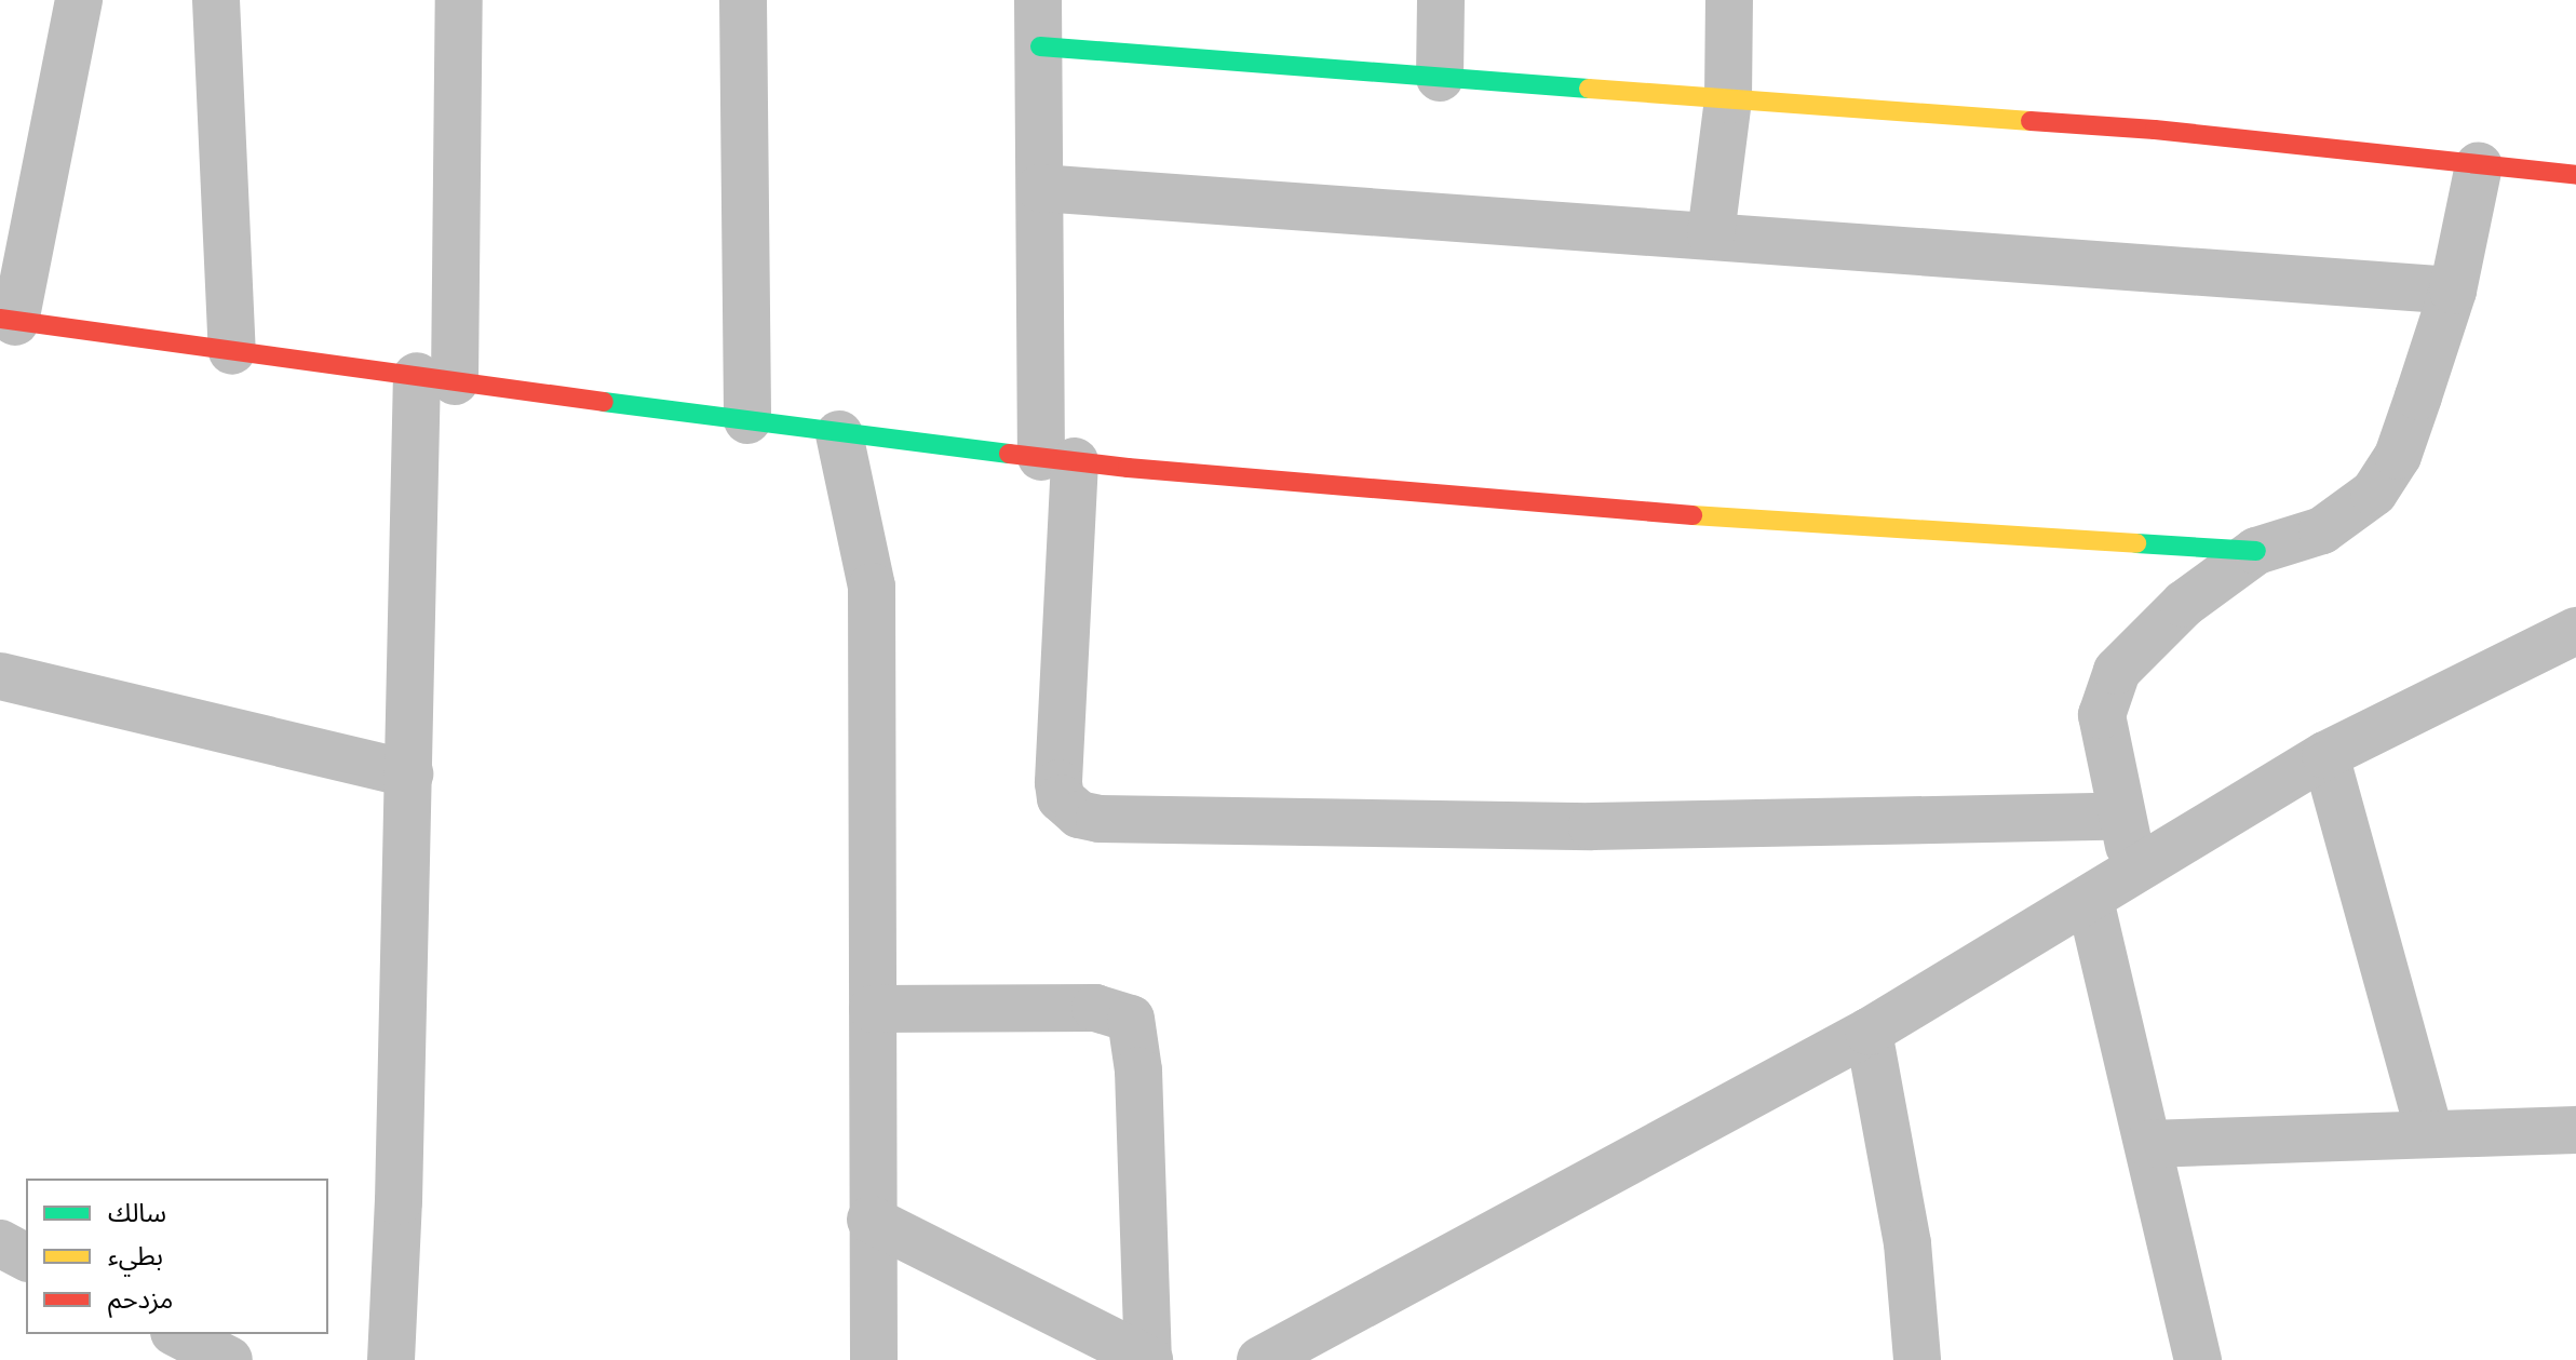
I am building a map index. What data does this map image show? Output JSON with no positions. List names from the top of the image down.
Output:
{
  "legend": ["سالك", "بطيء", "مزدحم"]
}
